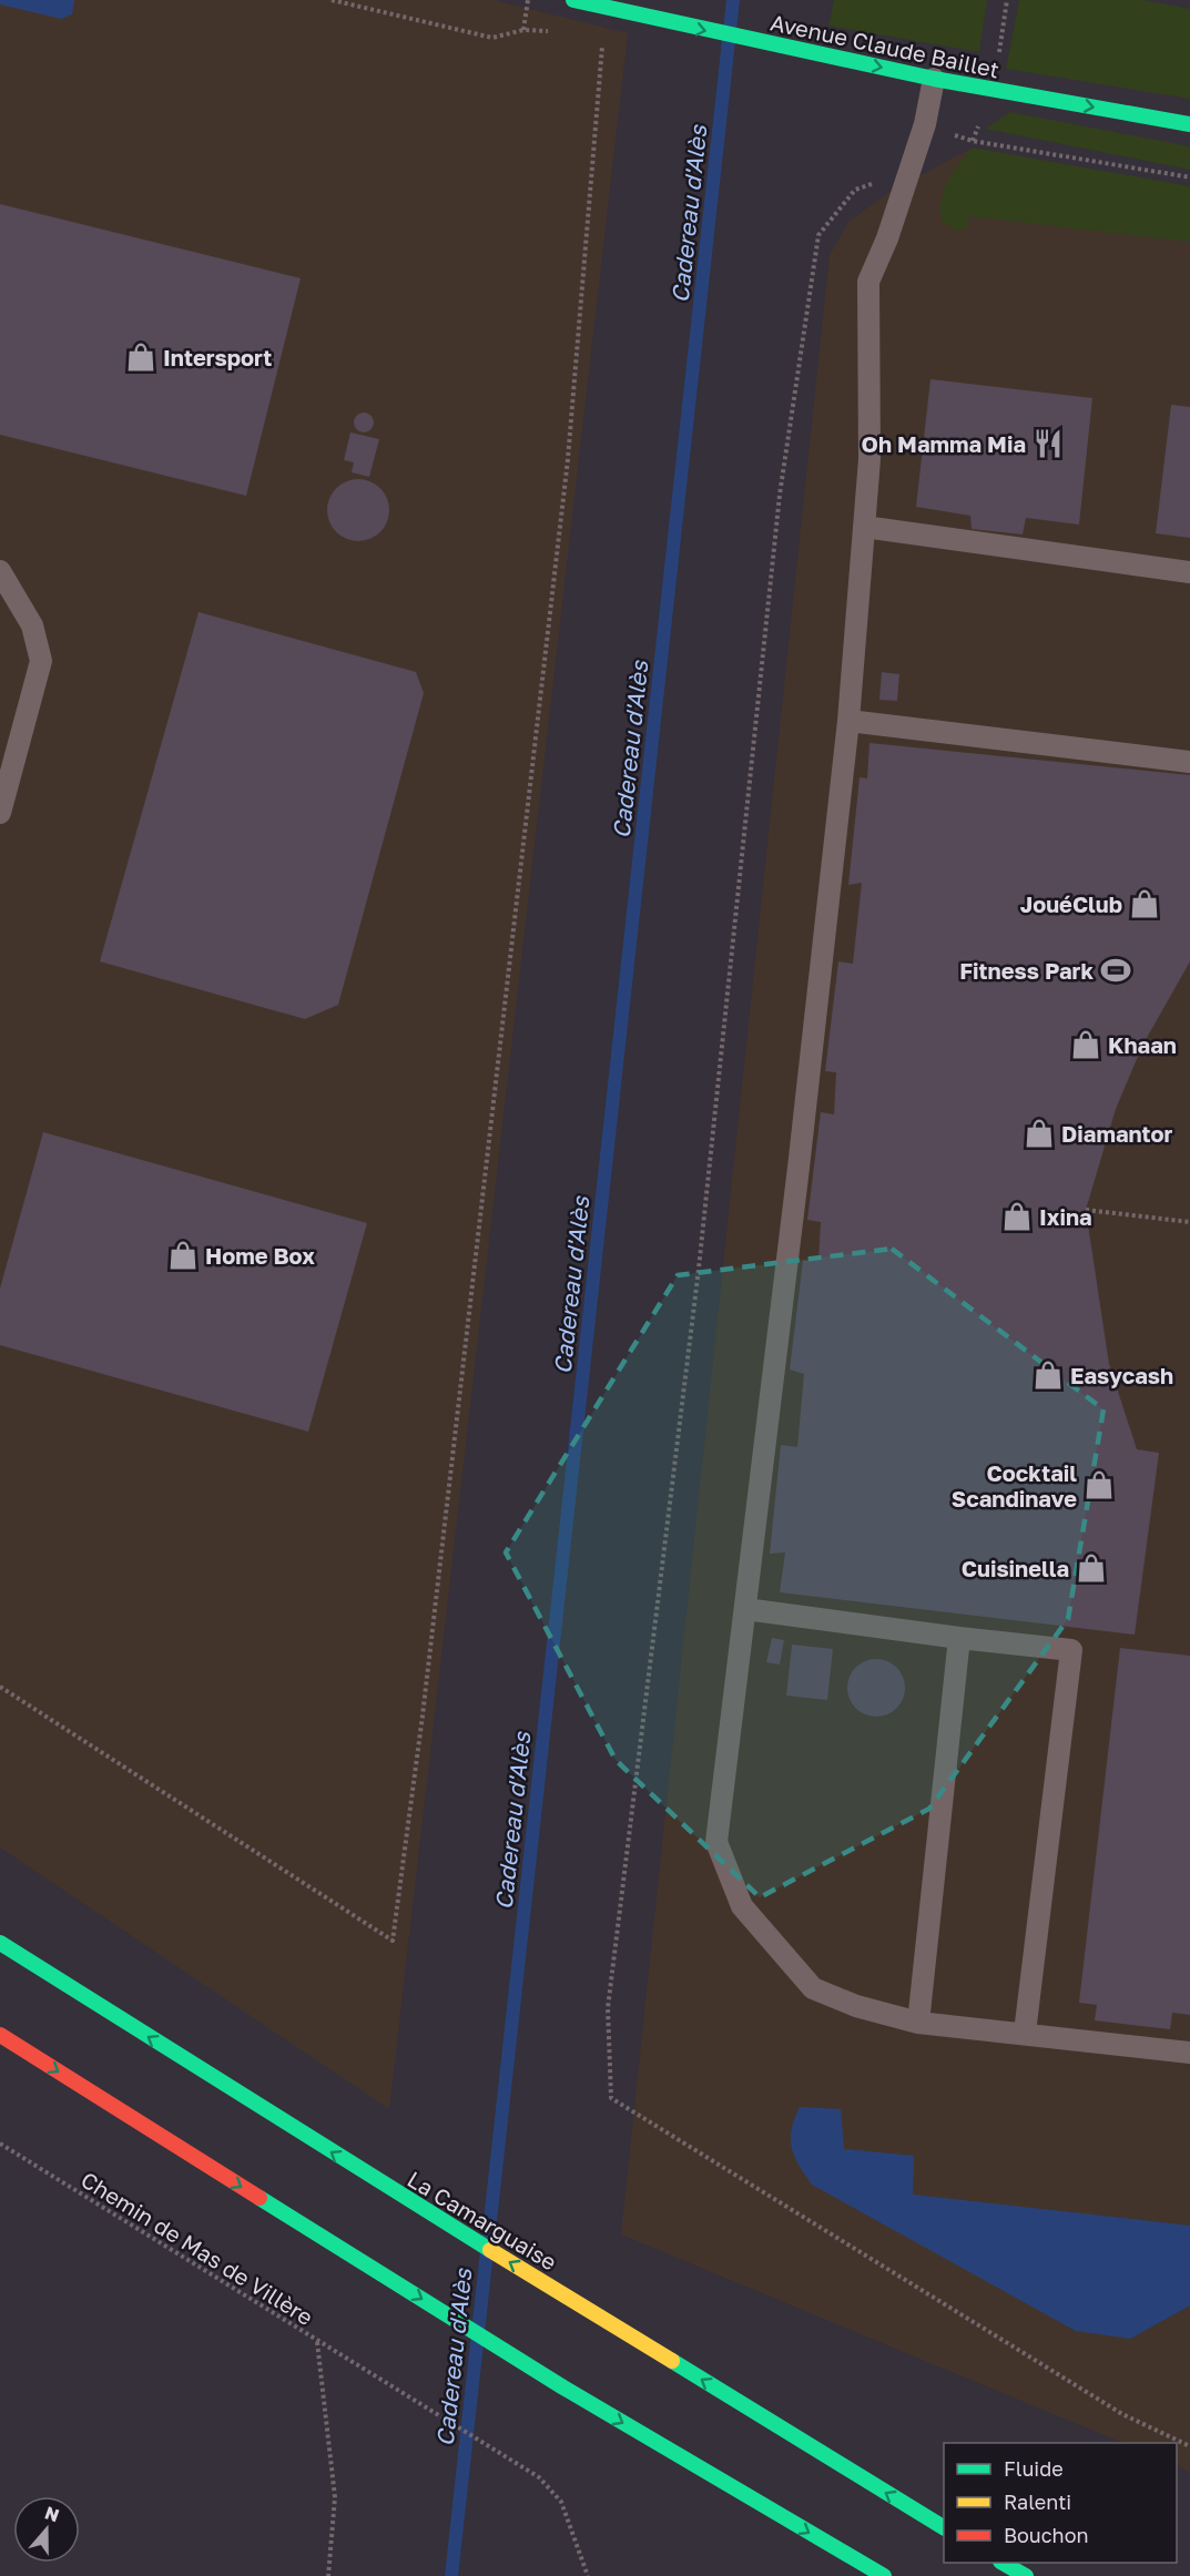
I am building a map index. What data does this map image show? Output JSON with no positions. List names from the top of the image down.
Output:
{
  "streets": {
    "main road": ["Avenue Claude Baillet", "La Camarguaise"],
    "path": ["Chemin de Mas de Villère"]
  },
  "one_way": ["Avenue Claude Baillet"],
  "water": ["Cadereau d'Alès"],
  "places": {
    "shop": [
      "Intersport",
      "JouéClub",
      "Khaan",
      "Diamantor",
      "Ixina",
      "Home Box",
      "Easycash",
      "Cocktail Scandinave",
      "Cuisinella"
    ],
    "restaurant": ["Oh Mamma Mia"],
    "sports": ["Fitness Park"]
  },
  "legend": ["Fluide", "Ralenti", "Bouchon"],
  "north": "top"
}
